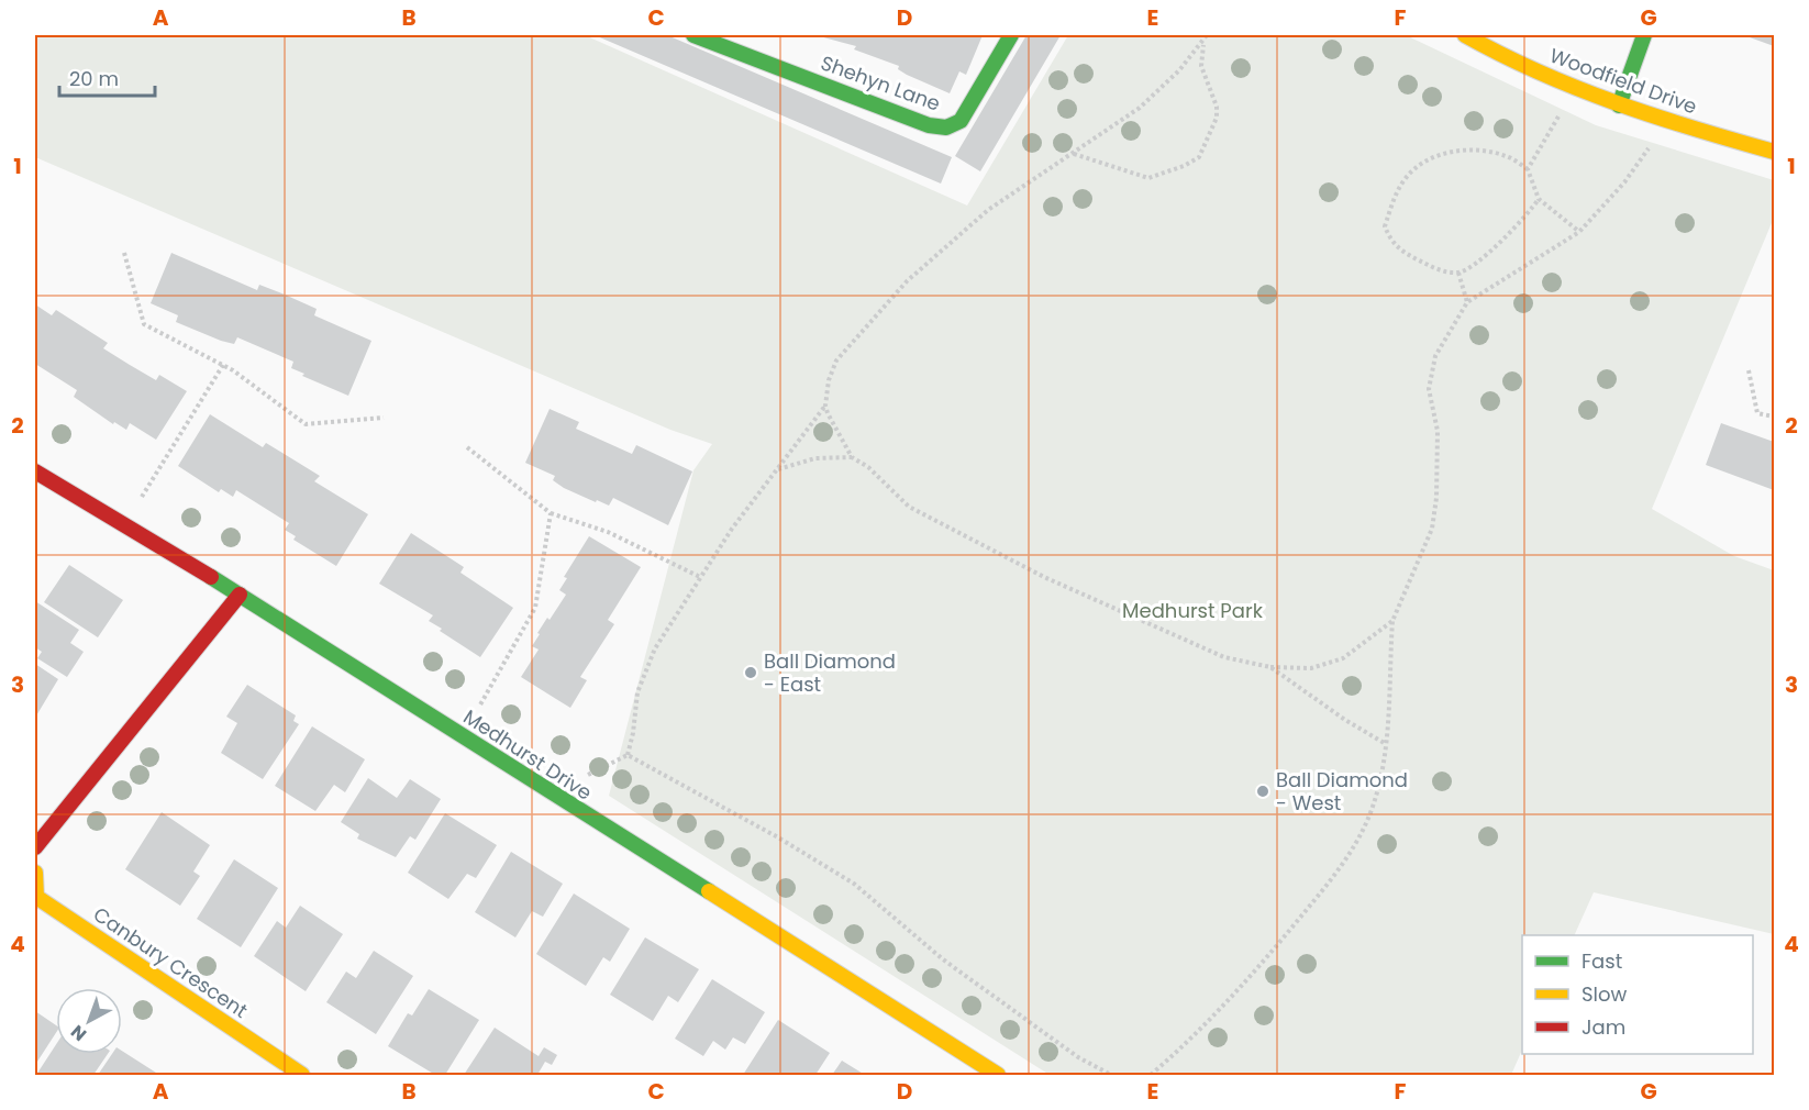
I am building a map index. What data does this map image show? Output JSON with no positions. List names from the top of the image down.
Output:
{
  "streets": {
    "street": [
      "Woodfield Drive",
      "Shehyn Lane",
      "Medhurst Drive",
      "Canbury Crescent"
    ]
  },
  "parks": ["Medhurst Park"],
  "places": ["Ball Diamond - East", "Ball Diamond - West"],
  "legend": ["Fast", "Slow", "Jam"],
  "scale_bar": "20 m",
  "north": "bottom left",
  "grid": {
    "columns": [
      "A",
      "B",
      "C",
      "D",
      "E",
      "F",
      "G"
    ],
    "rows": [
      "1",
      "2",
      "3",
      "4"
    ]
  }
}
